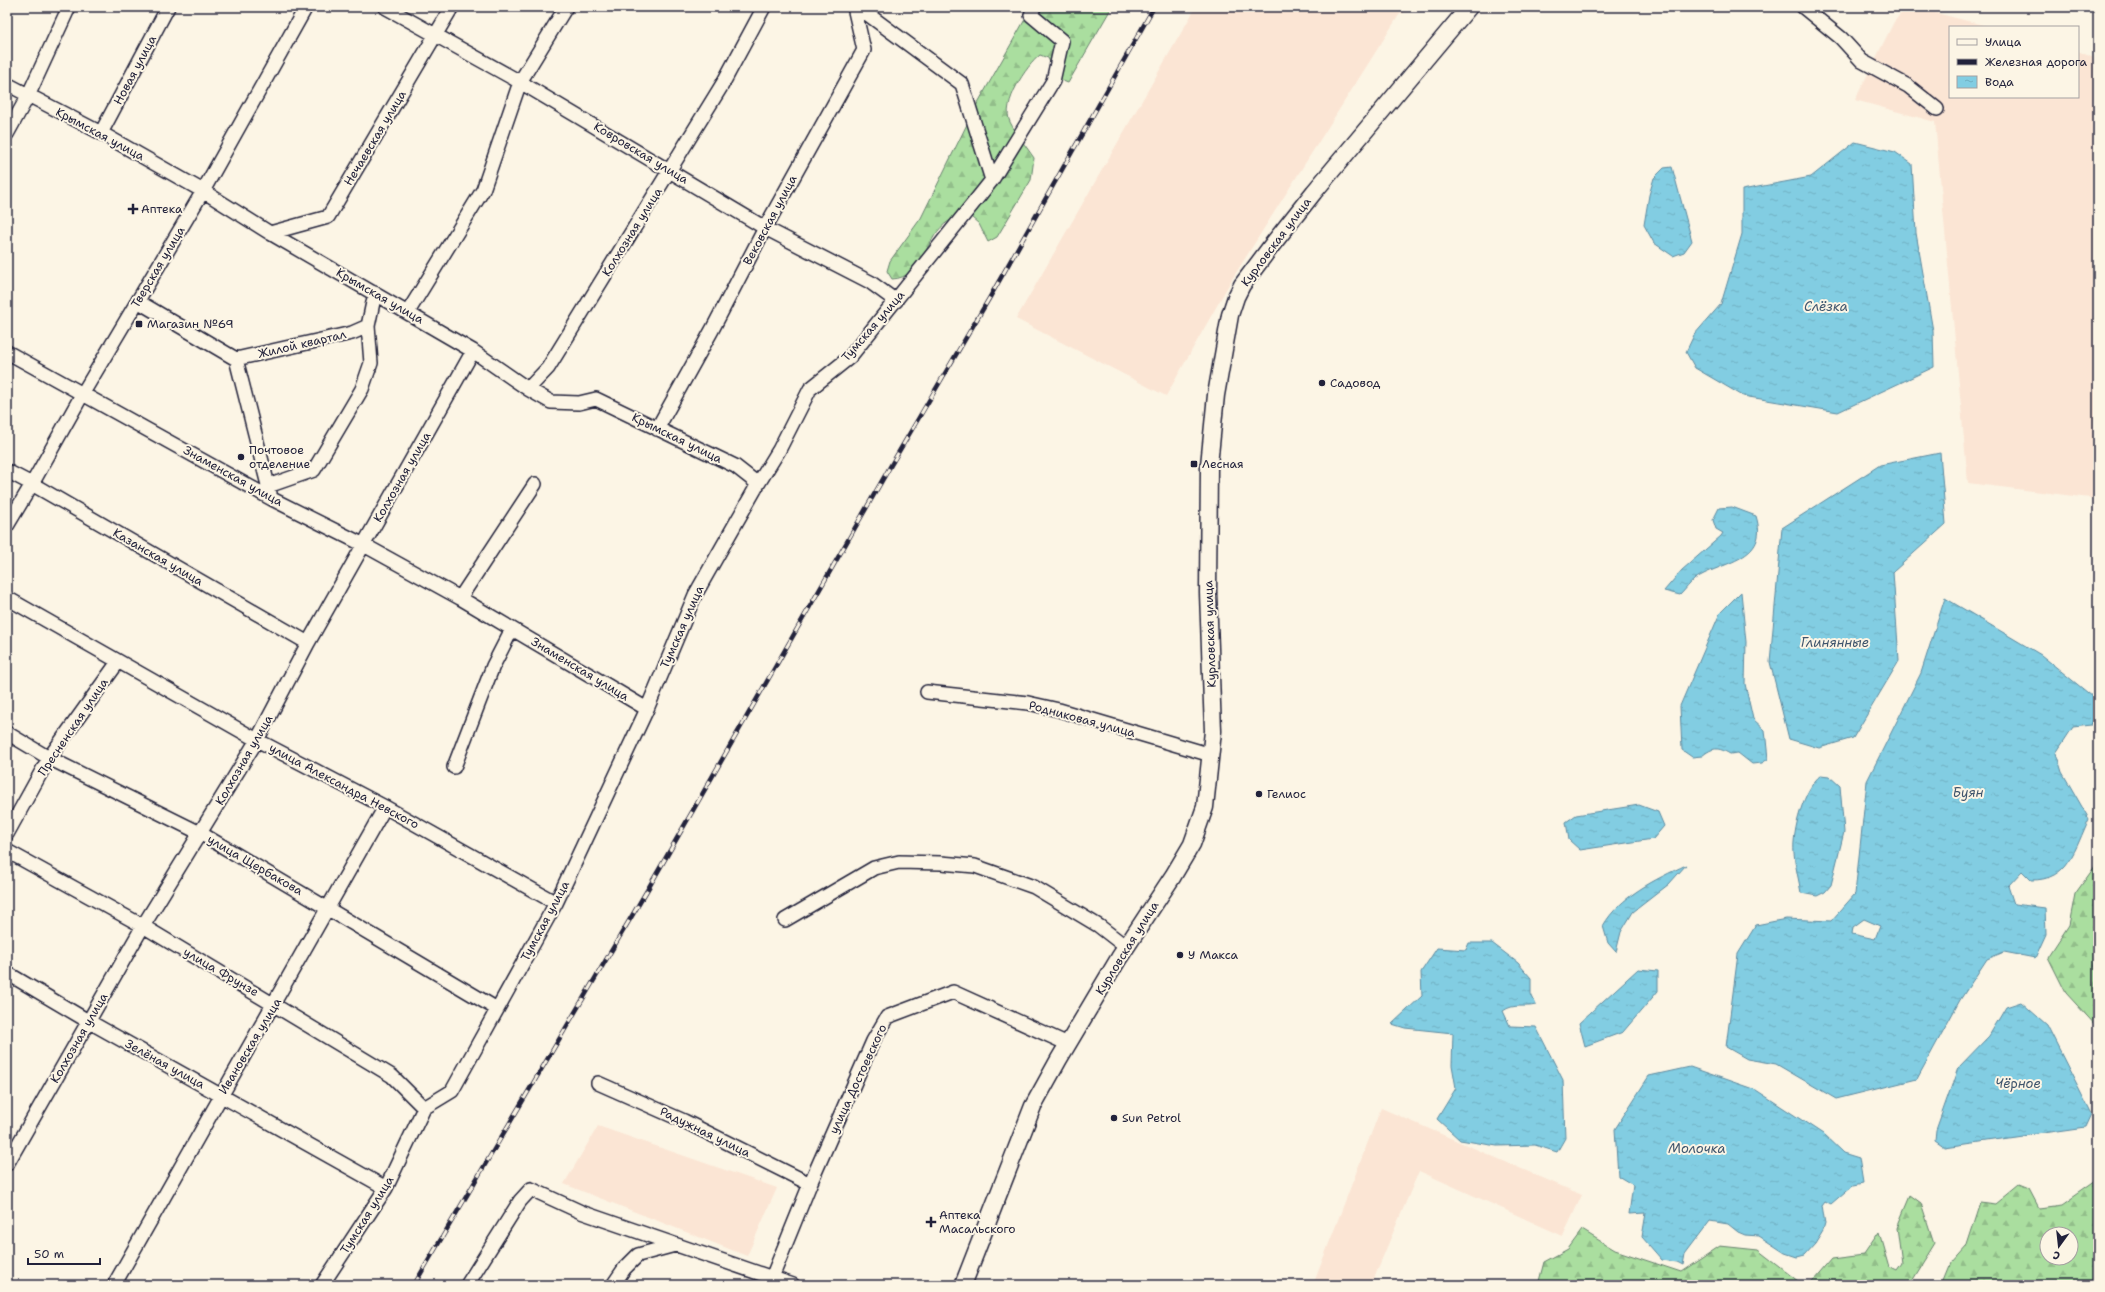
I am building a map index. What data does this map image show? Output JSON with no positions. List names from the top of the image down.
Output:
{
  "streets": {
    "main road": ["Курловская улица"],
    "street": [
      "Новая улица",
      "Крымская улица",
      "Нечаевская улица",
      "Ковровская улица",
      "Вековская улица",
      "Колхозная улица",
      "Тверская улица",
      "Тумская улица",
      "Жилой квартал",
      "Знаменская улица",
      "Казанская улица",
      "Родниковая улица",
      "Пресненская улица",
      "улица Александра Невского",
      "улица Щербакова",
      "улица Фрунзе",
      "Ивановская улица",
      "Зелёная улица",
      "улица Достоевского",
      "Радужная улица"
    ]
  },
  "crossings": [
    ["Новая улица", "Крымская улица"],
    ["Крымская улица", "Нечаевская улица"],
    ["Крымская улица", "Вековская улица"],
    ["Крымская улица", "Колхозная улица"],
    ["Крымская улица", "Тверская улица"],
    ["Крымская улица", "Тумская улица"],
    ["Нечаевская улица", "Ковровская улица"],
    ["Ковровская улица", "Вековская улица"],
    ["Ковровская улица", "Колхозная улица"],
    ["Ковровская улица", "Тумская улица"],
    ["Колхозная улица", "Знаменская улица"],
    ["Колхозная улица", "Казанская улица"],
    ["Колхозная улица", "улица Александра Невского"],
    ["Колхозная улица", "улица Щербакова"],
    ["Колхозная улица", "улица Фрунзе"],
    ["Колхозная улица", "Зелёная улица"],
    ["Курловская улица", "Родниковая улица"],
    ["Курловская улица", "улица Достоевского"],
    ["Тверская улица", "Знаменская улица"],
    ["Тверская улица", "Казанская улица"],
    ["Тумская улица", "Знаменская улица"],
    ["Тумская улица", "улица Александра Невского"],
    ["Тумская улица", "улица Щербакова"],
    ["Тумская улица", "улица Фрунзе"],
    ["Тумская улица", "Зелёная улица"],
    ["Пресненская улица", "улица Александра Невского"],
    ["Пресненская улица", "улица Щербакова"],
    ["улица Александра Невского", "Ивановская улица"],
    ["улица Щербакова", "Ивановская улица"],
    ["улица Фрунзе", "Ивановская улица"],
    ["Ивановская улица", "Зелёная улица"],
    ["улица Достоевского", "Радужная улица"]
  ],
  "water": [
    "Слёзка",
    "Глинянные",
    "Буян",
    "Чёрное",
    "Молочка"
  ],
  "places": {
    "health": ["Аптека", "Аптека Масальского"],
    "transit": ["Магазин №69", "Лесная"],
    "other": [
      "Садовод",
      "Почтовое отделение",
      "Гелиос",
      "У Макса",
      "Sun Petrol"
    ]
  },
  "legend": ["Улица", "Железная дорога", "Вода"],
  "scale_bar": "50 m",
  "north": "bottom"
}
